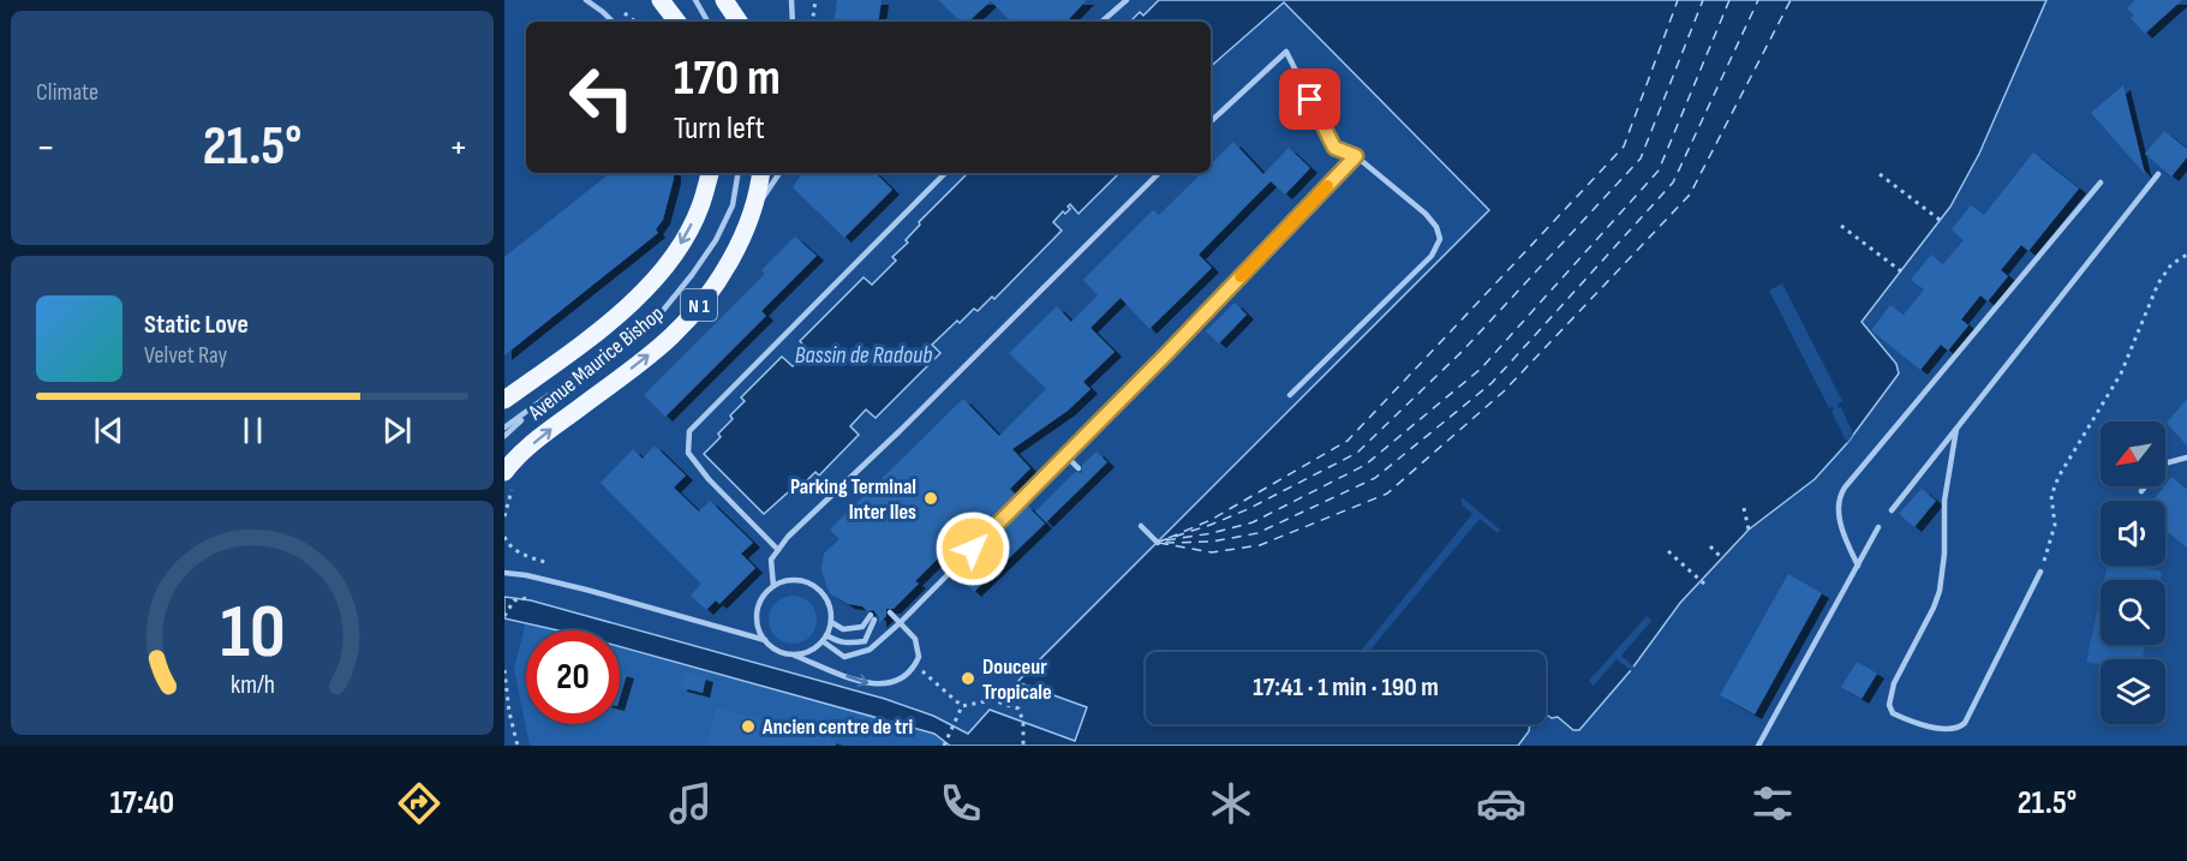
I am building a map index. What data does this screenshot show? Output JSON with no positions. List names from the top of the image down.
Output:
{
  "streets": {
    "main road": ["N 1", "Avenue Maurice Bishop"]
  },
  "water": ["Bassin de Radoub"],
  "places": ["Parking Terminal Inter Iles", "Douceur Tropicale", "Ancien centre de tri"],
  "north": "bottom left",
  "page": {
    "tile": "Climate",
    "turn": ["170 m", "Turn left"],
    "heat": ["−", "21.5°", "+"],
    "song": ["Static Love", "Velvet Ray"],
    "limit": "20",
    "trip": "17:41 · 1 min · 190 m",
    "tabs": ["17:40", "21.5°"],
    "gauge": ["10", "km/h"]
  }
}
